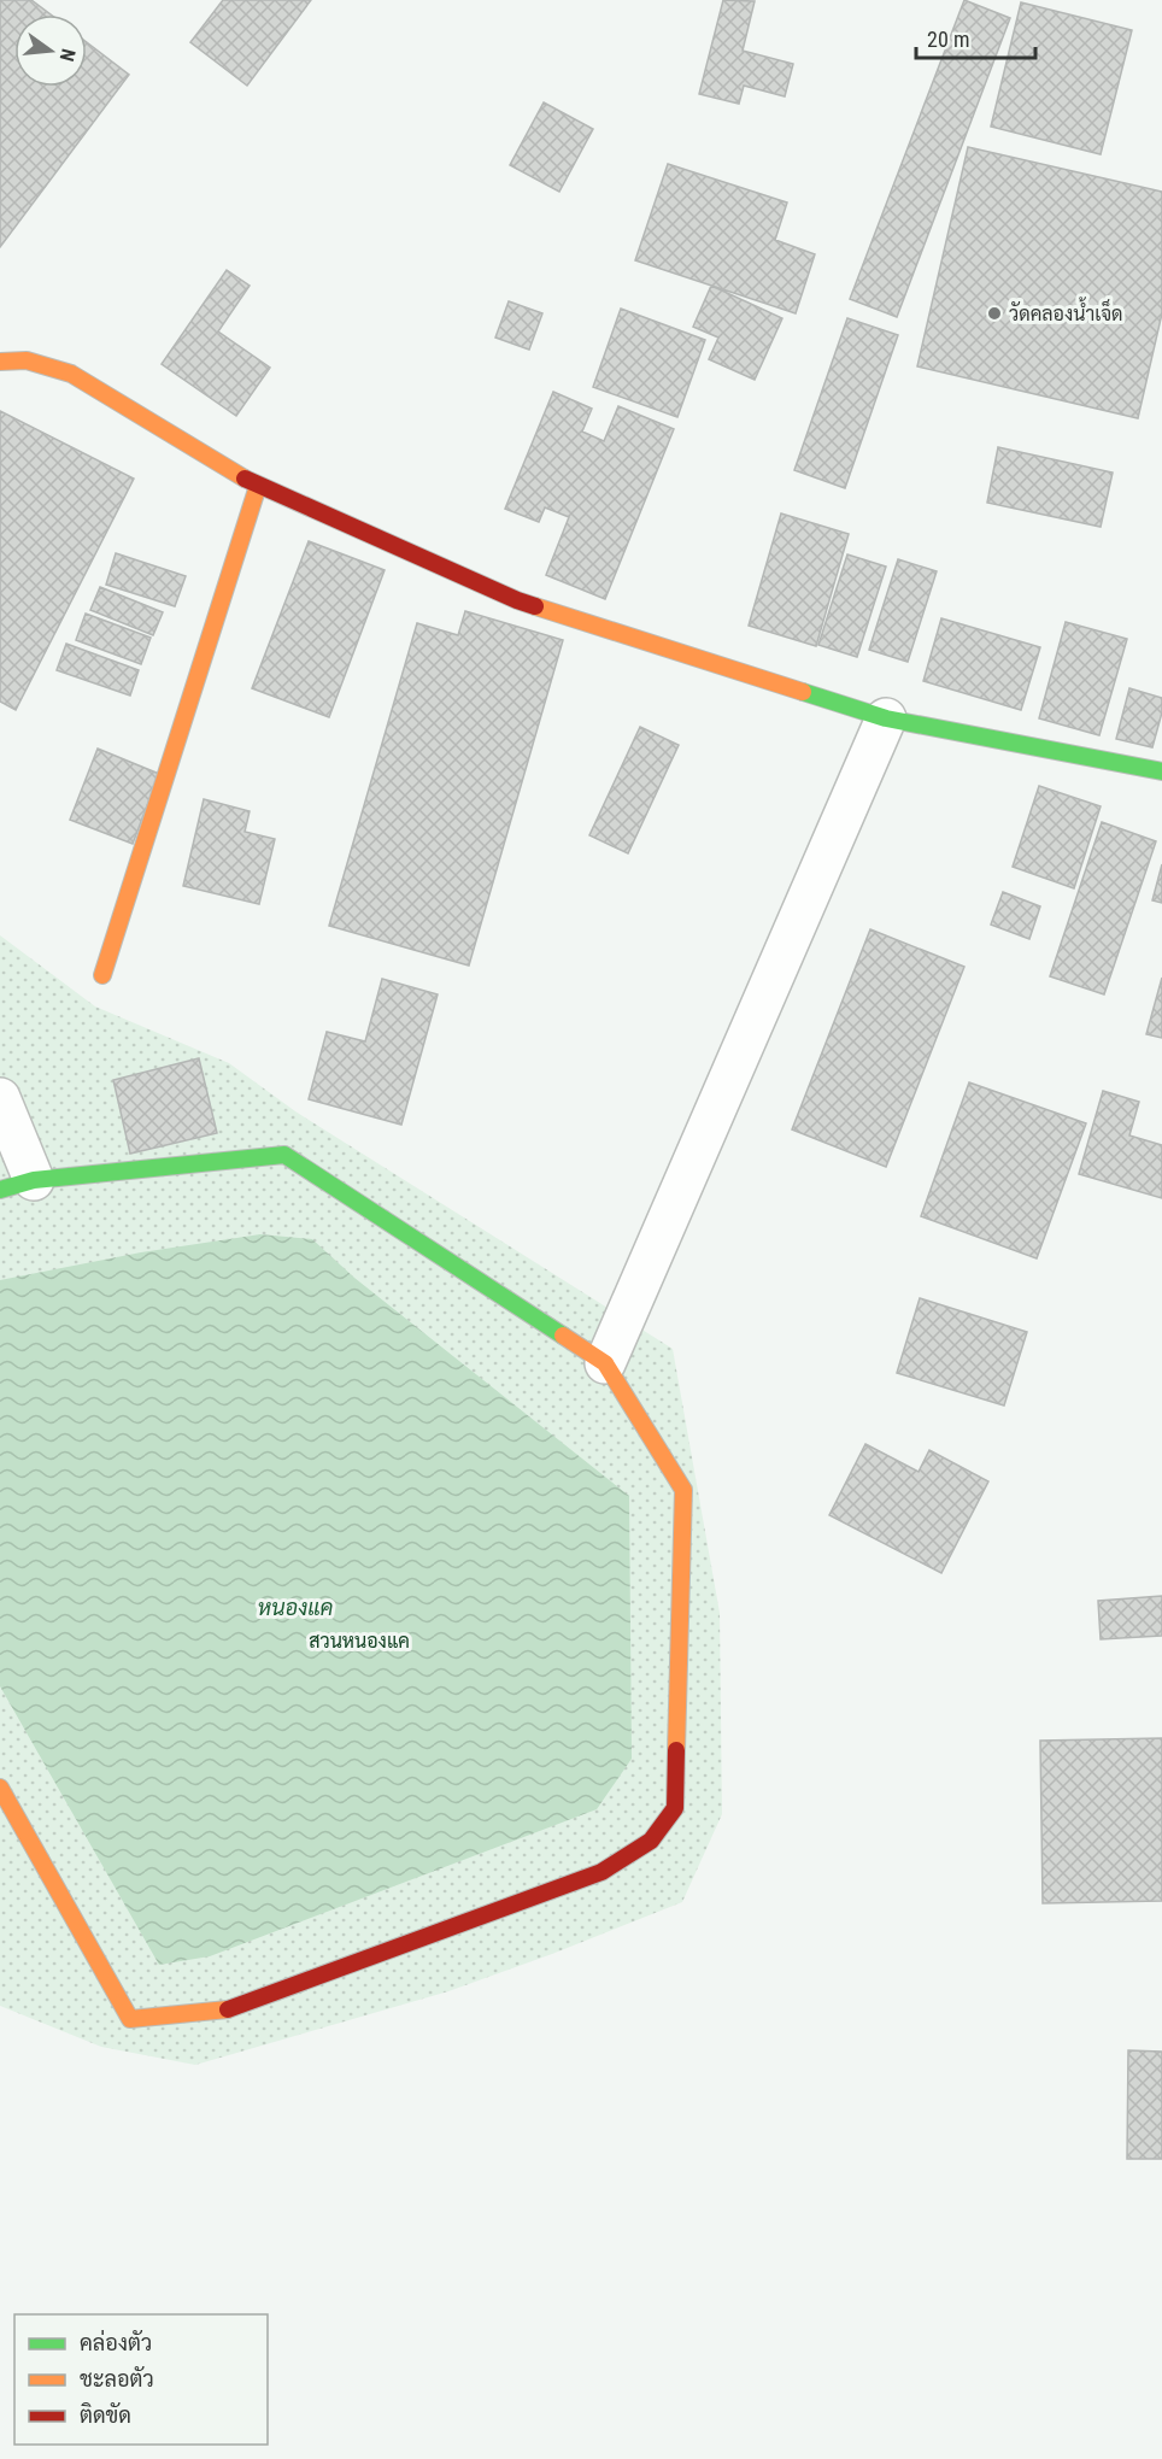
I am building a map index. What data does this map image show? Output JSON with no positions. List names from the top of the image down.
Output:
{
  "water": ["หนองแค"],
  "parks": ["สวนหนองแค"],
  "places": ["วัดคลองน้ำเจ็ด"],
  "legend": ["คล่องตัว", "ชะลอตัว", "ติดขัด"],
  "scale_bar": "20 m",
  "north": "right"
}
